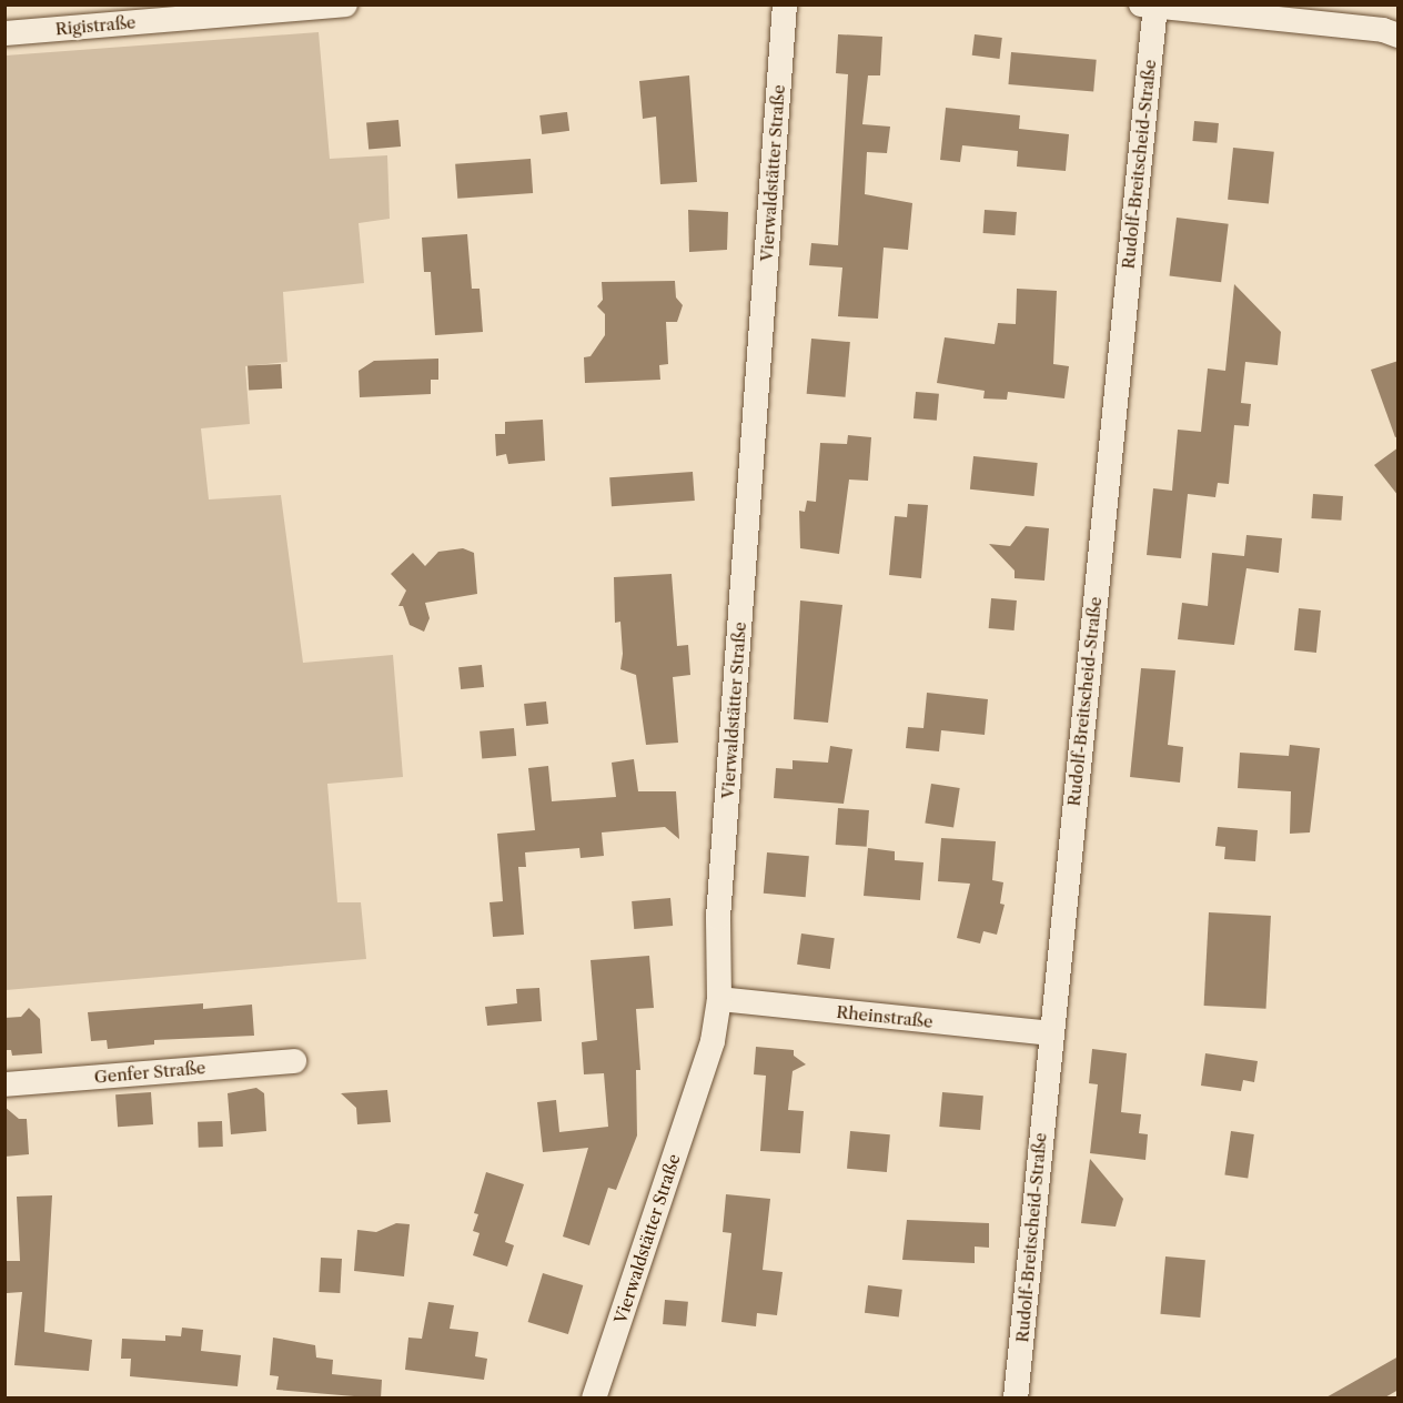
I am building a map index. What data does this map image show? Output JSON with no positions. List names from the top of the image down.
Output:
{
  "streets": {
    "street": [
      "Rigistraße",
      "Rudolf-Breitscheid-Straße",
      "Vierwaldstätter Straße",
      "Rheinstraße",
      "Genfer Straße"
    ]
  },
  "crossings": [
    ["Rudolf-Breitscheid-Straße", "Rheinstraße"],
    ["Vierwaldstätter Straße", "Rheinstraße"]
  ]
}
